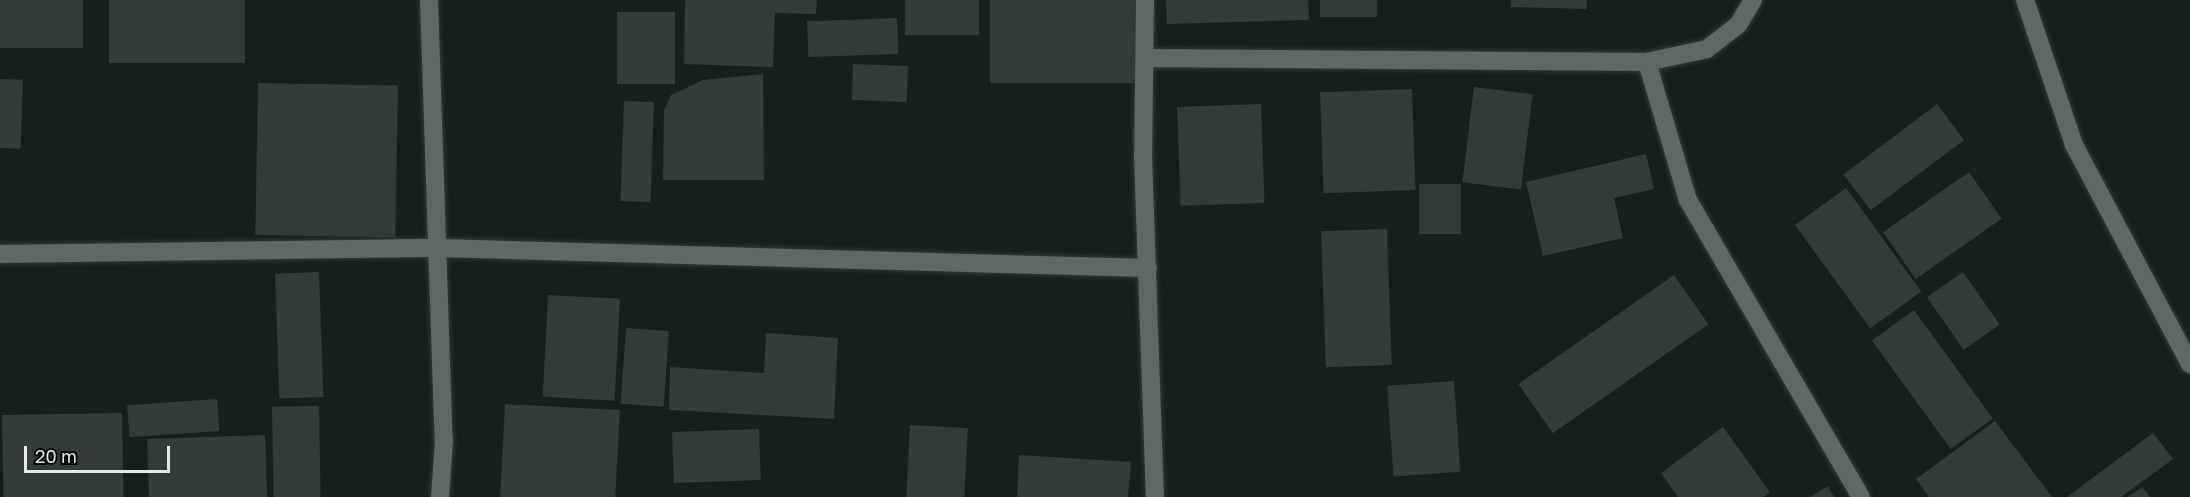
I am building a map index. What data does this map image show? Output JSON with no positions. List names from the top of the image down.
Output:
{
  "scale_bar": "20 m"
}
